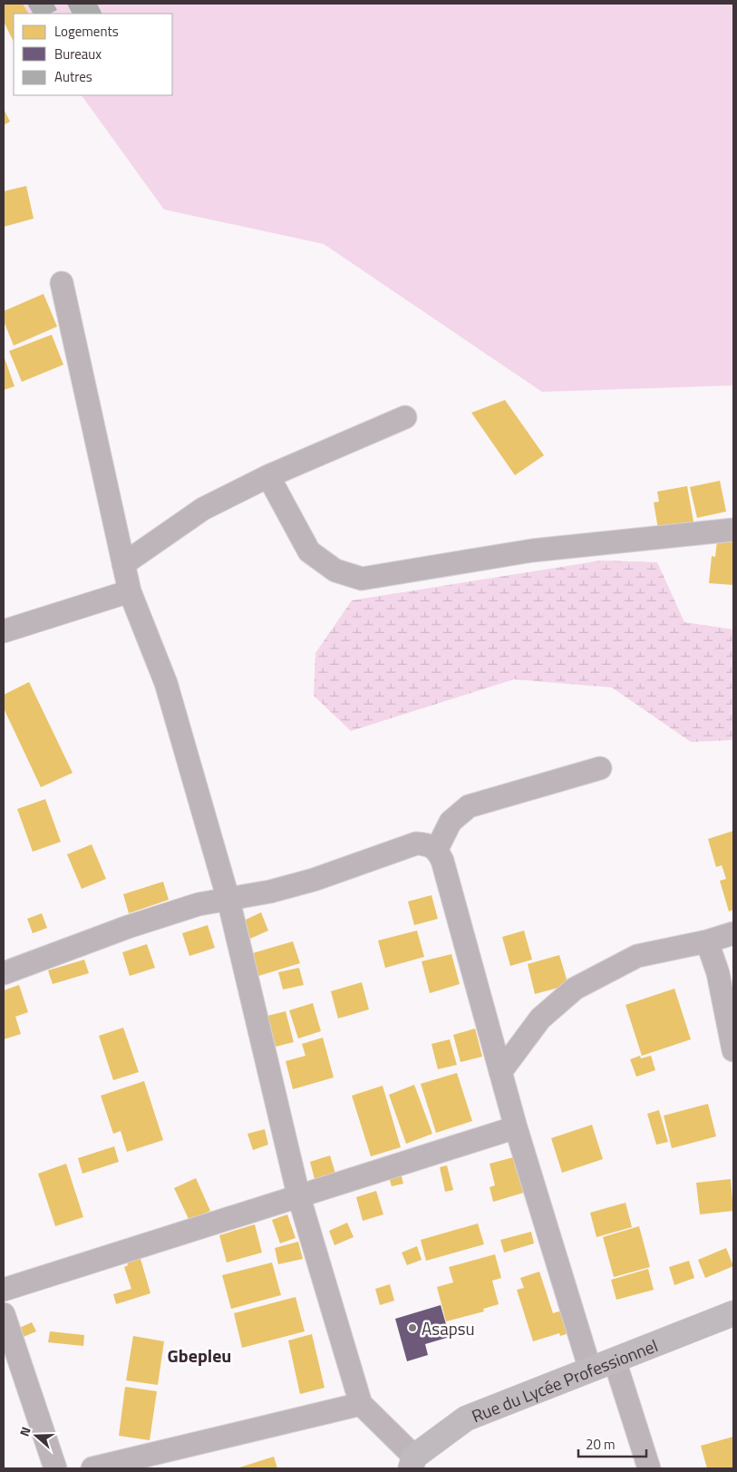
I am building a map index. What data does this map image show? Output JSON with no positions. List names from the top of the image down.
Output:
{
  "streets": {
    "main road": ["Rue du Lycée Professionnel"]
  },
  "districts": ["Gbepleu"],
  "places": ["Asapsu"],
  "legend": ["Logements", "Bureaux", "Autres"],
  "scale_bar": "20 m",
  "north": "left"
}
